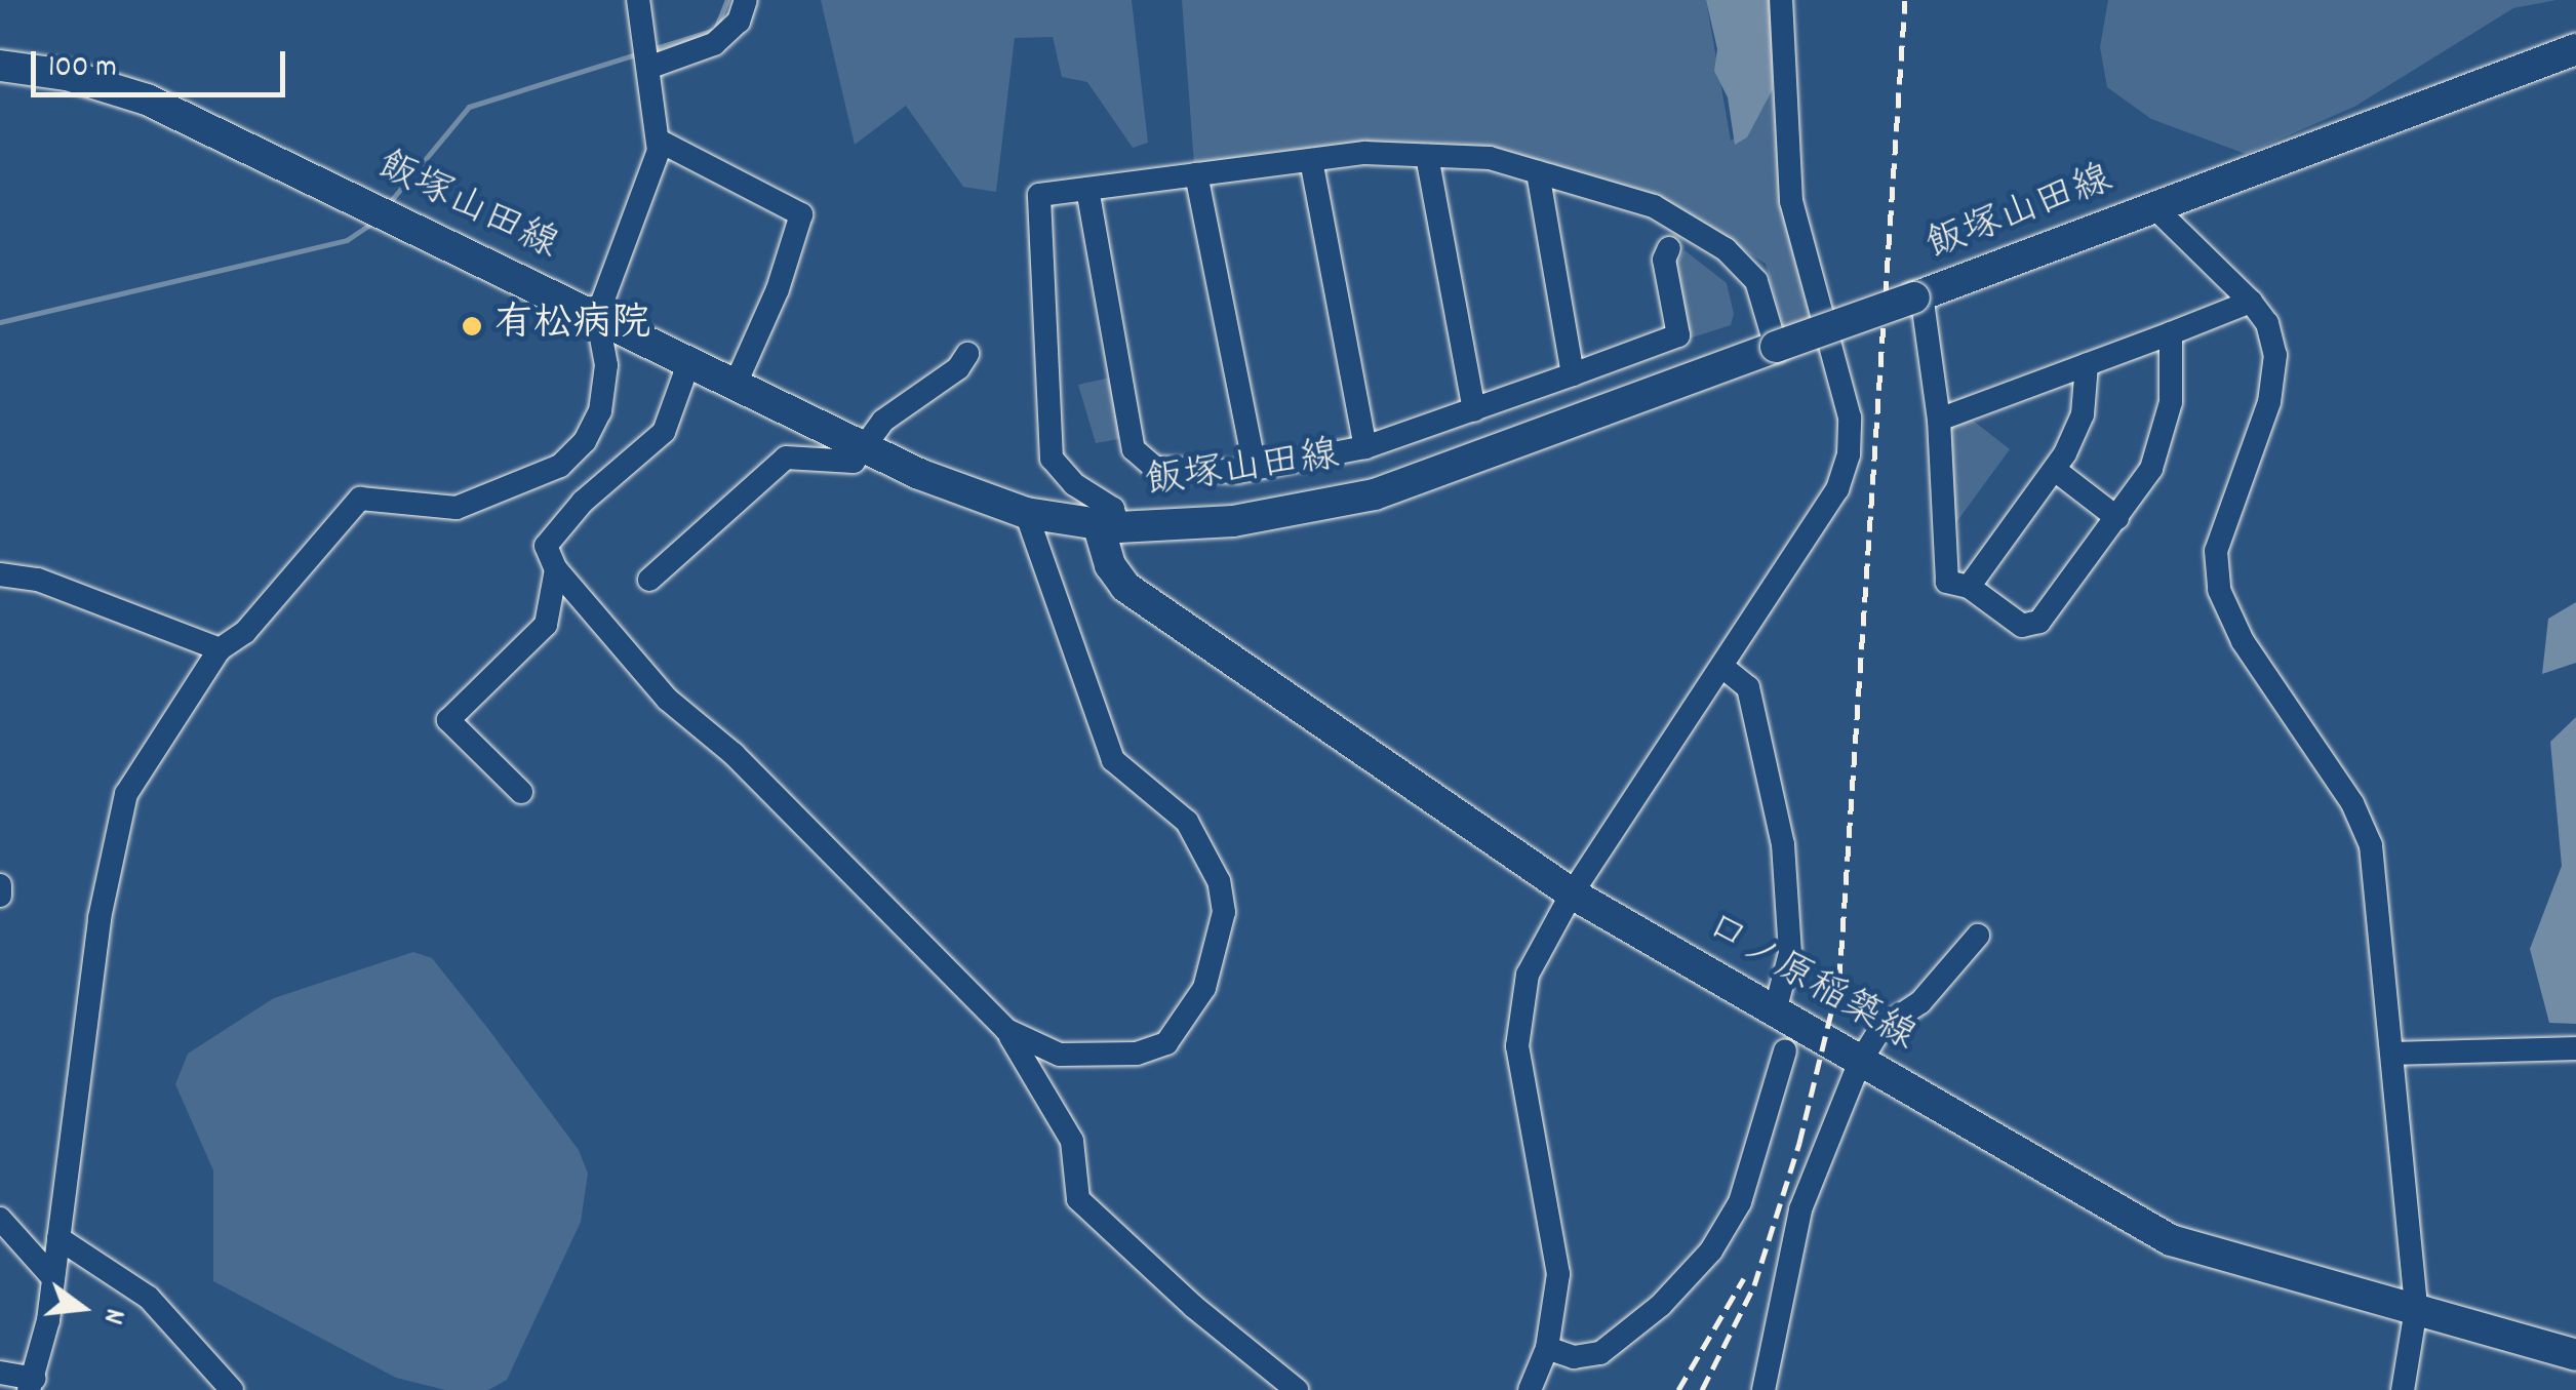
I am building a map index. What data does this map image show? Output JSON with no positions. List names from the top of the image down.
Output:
{
  "streets": {
    "main road": ["飯塚山田線", "口ノ原稲築線"]
  },
  "crossings": [
    ["飯塚山田線", "口ノ原稲築線"]
  ],
  "places": ["有松病院"],
  "scale_bar": "100 m",
  "north": "right"
}
